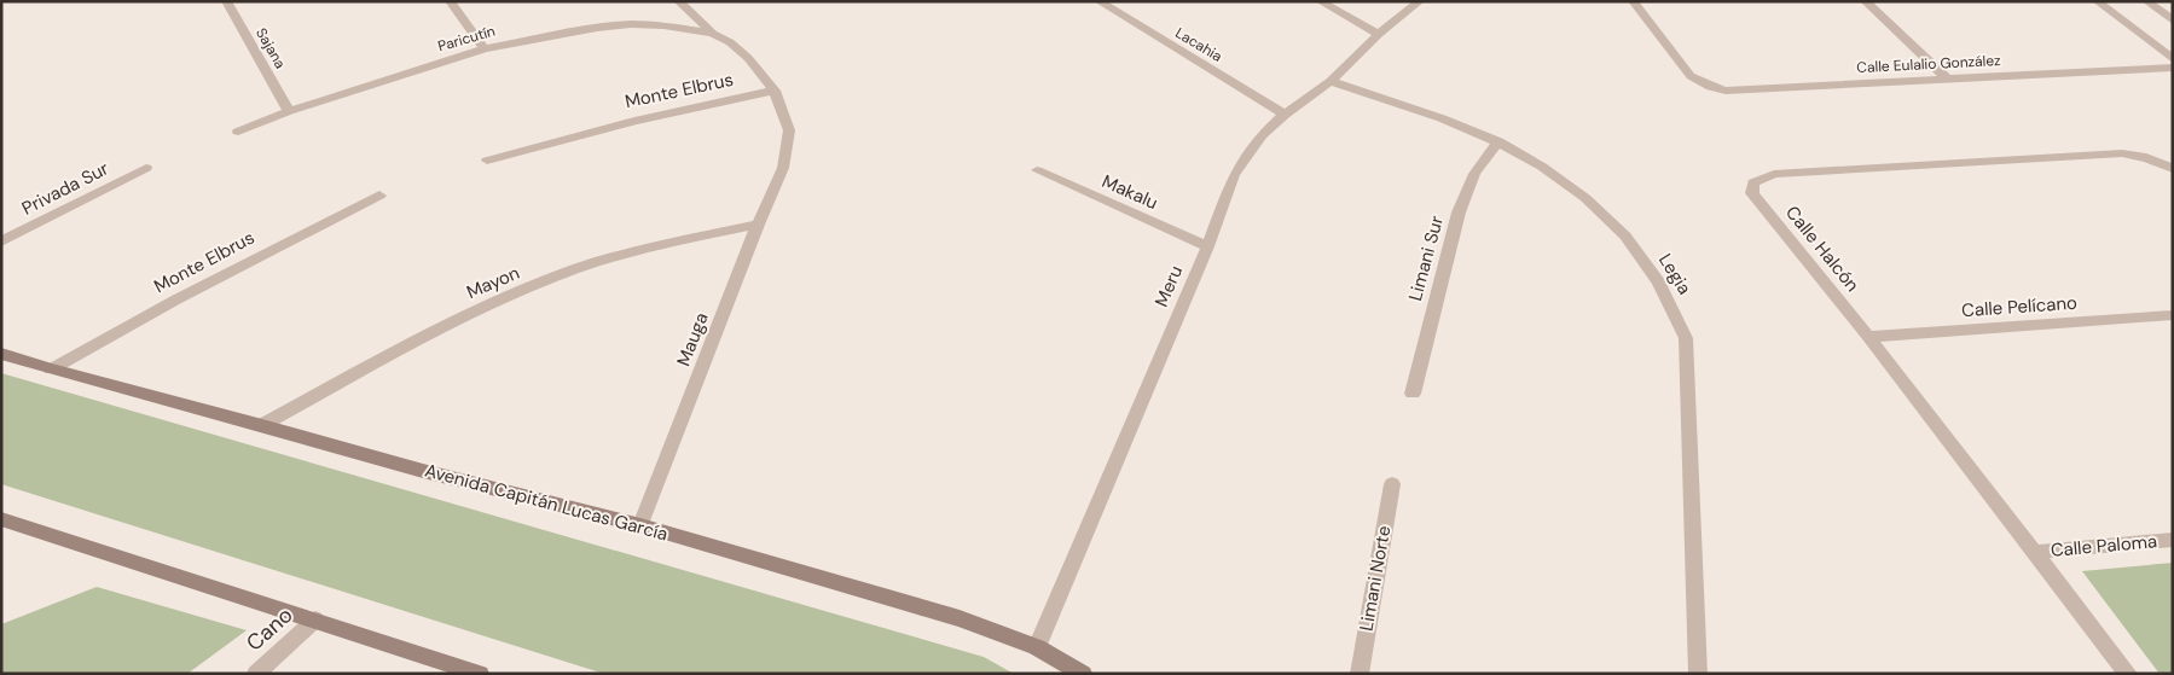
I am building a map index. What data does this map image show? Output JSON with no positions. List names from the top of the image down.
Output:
{
  "streets": {
    "street": [
      "Paricutín",
      "Lacahia",
      "Sajana",
      "Calle Eulalio González",
      "Monte Elbrus",
      "Privada Sur",
      "Makalu",
      "Calle Halcón",
      "Limani Sur",
      "Legia",
      "Mayon",
      "Meru",
      "Calle Pelícano",
      "Mauga",
      "Avenida Capitán Lucas García",
      "Calle Paloma",
      "Limani Norte",
      "Cano"
    ]
  },
  "crossings": [
    ["Paricutín", "Sajana"],
    ["Lacahia", "Meru"],
    ["Monte Elbrus", "Mauga"],
    ["Monte Elbrus", "Avenida Capitán Lucas García"],
    ["Makalu", "Meru"],
    ["Calle Halcón", "Calle Pelícano"],
    ["Calle Halcón", "Calle Paloma"],
    ["Limani Sur", "Legia"],
    ["Legia", "Meru"],
    ["Mayon", "Mauga"],
    ["Mayon", "Avenida Capitán Lucas García"],
    ["Meru", "Avenida Capitán Lucas García"],
    ["Mauga", "Avenida Capitán Lucas García"]
  ]
}
